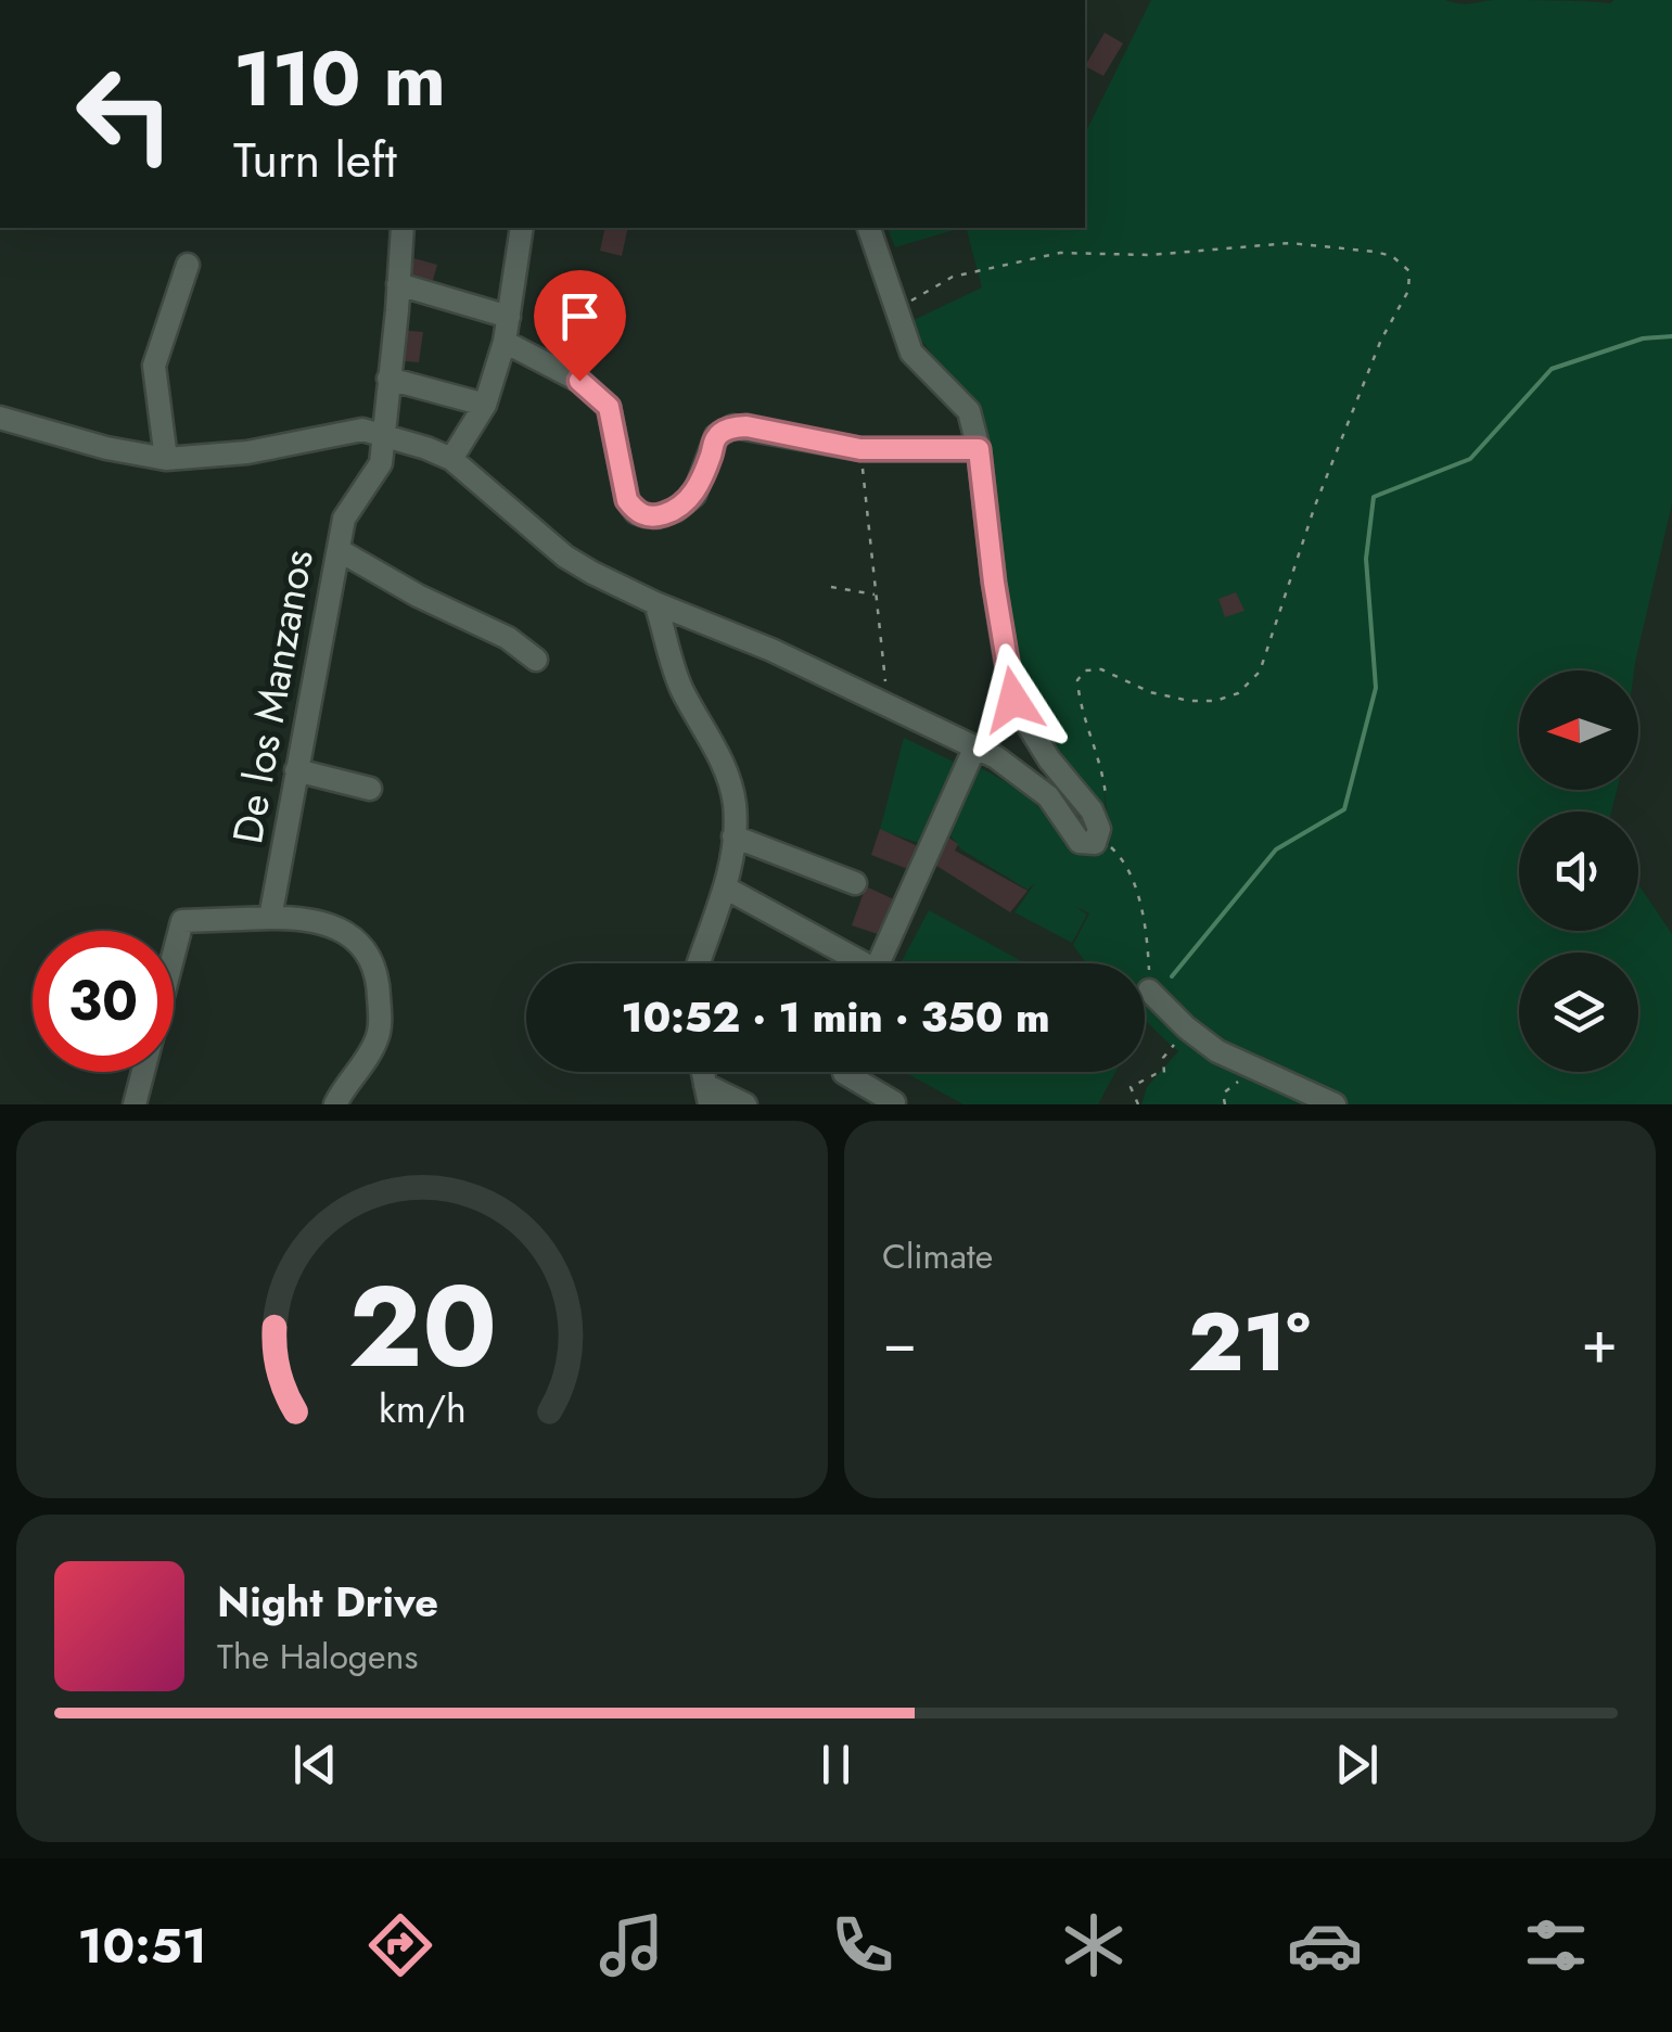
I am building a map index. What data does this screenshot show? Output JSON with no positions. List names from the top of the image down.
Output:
{
  "streets": {
    "street": ["De los Manzanos"]
  },
  "north": "left",
  "page": {
    "turn": ["110 m", "Turn left"],
    "limit": "30",
    "trip": "10:52 · 1 min · 350 m",
    "tile": "Climate",
    "heat": ["−", "21°", "+"],
    "song": ["Night Drive", "The Halogens"],
    "tabs": "10:51",
    "gauge": ["20", "km/h"]
  }
}
